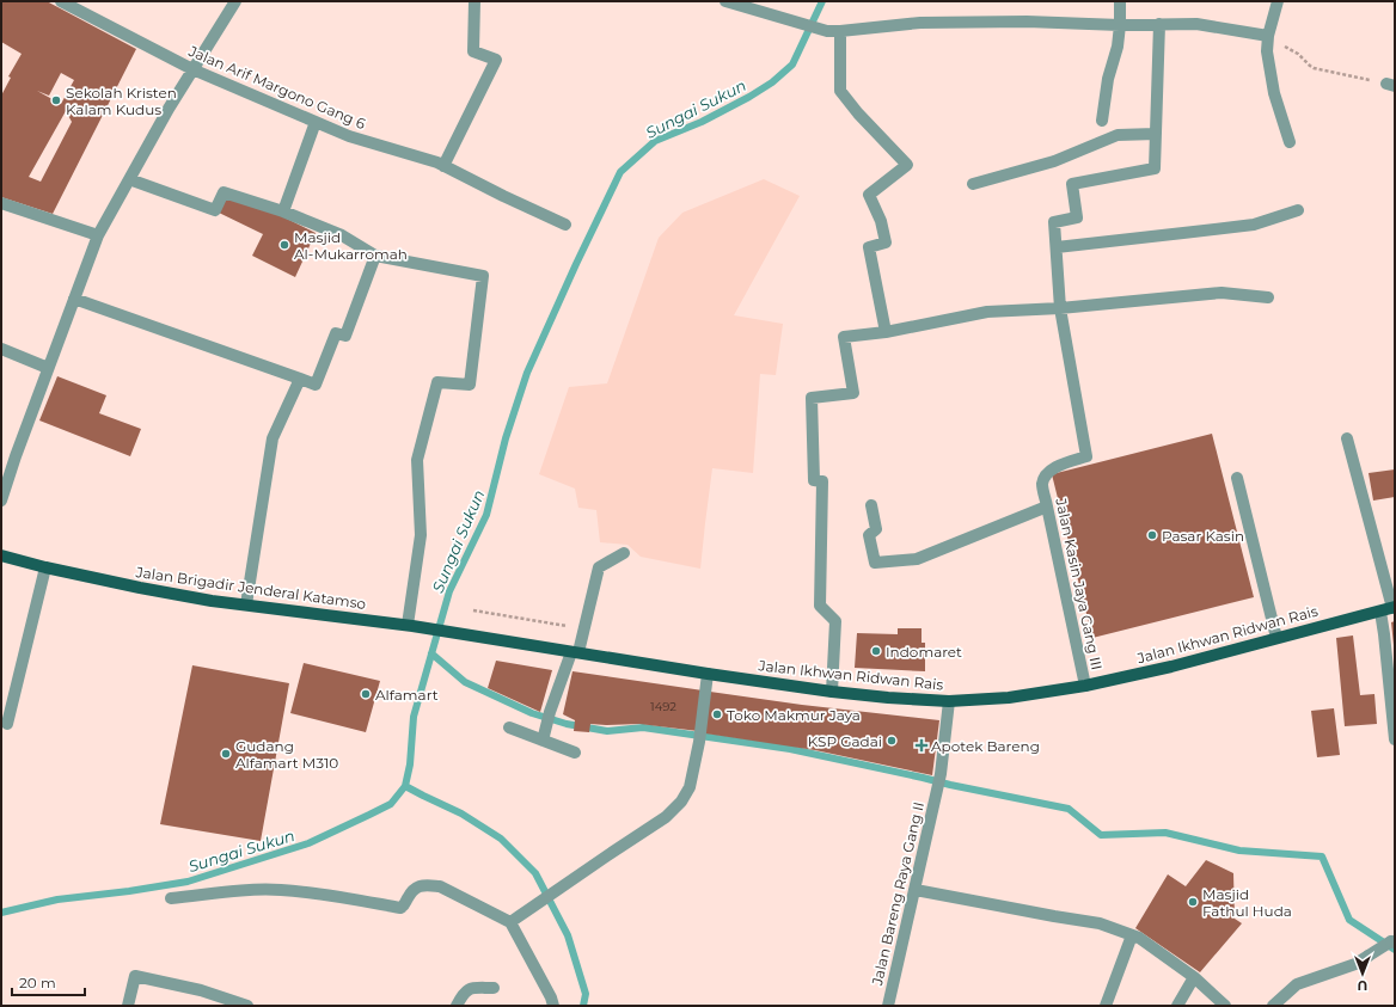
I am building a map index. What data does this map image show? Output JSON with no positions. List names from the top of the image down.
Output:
{
  "streets": {
    "main road": ["Jalan Brigadir Jenderal Katamso", "Jalan Ikhwan Ridwan Rais"],
    "street": ["Jalan Arif Margono Gang 6", "Jalan Kasin Jaya Gang III", "Jalan Bareng Raya Gang II"]
  },
  "crossings": [
    ["Jalan Kasin Jaya Gang III", "Jalan Ikhwan Ridwan Rais"],
    ["Jalan Brigadir Jenderal Katamso", "Jalan Ikhwan Ridwan Rais"],
    ["Jalan Ikhwan Ridwan Rais", "Jalan Bareng Raya Gang II"]
  ],
  "water": ["Sungai Sukun"],
  "places": {
    "other": [
      "Sekolah Kristen Kalam Kudus",
      "Masjid Al-Mukarromah",
      "Pasar Kasin",
      "Indomaret",
      "Alfamart",
      "Toko Makmur Jaya",
      "KSP Gadai",
      "Gudang Alfamart M310",
      "Masjid Fathul Huda"
    ],
    "health": ["Apotek Bareng"]
  },
  "house_numbers": ["1492"],
  "scale_bar": "20 m",
  "north": "bottom"
}
